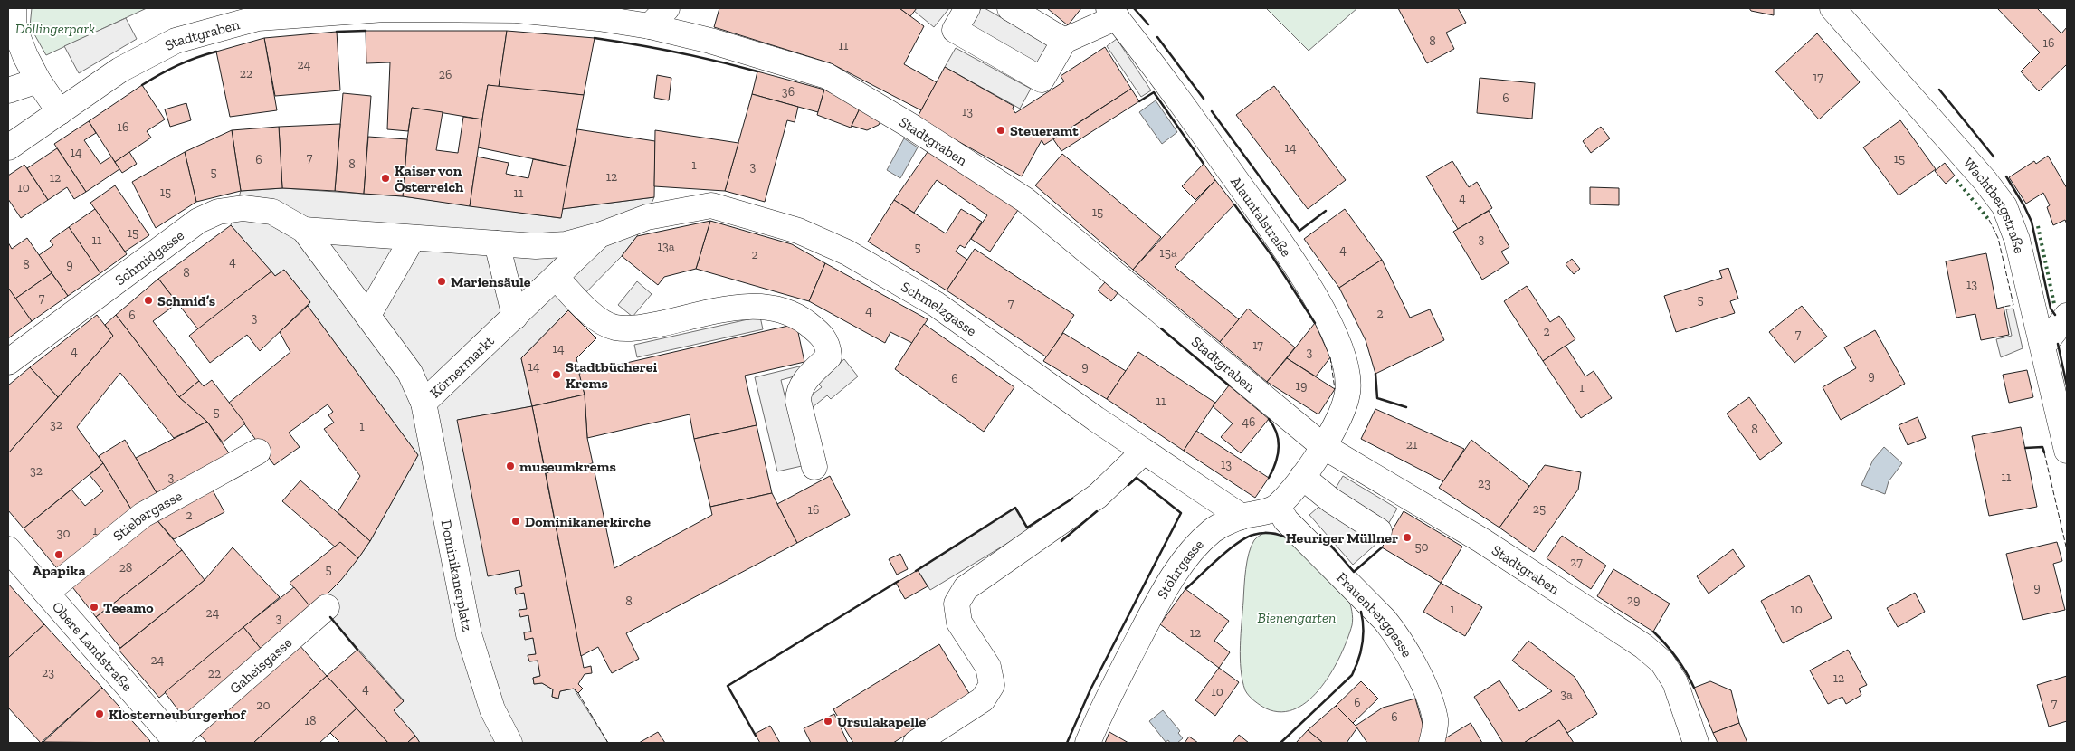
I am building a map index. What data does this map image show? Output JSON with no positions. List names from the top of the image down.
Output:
{
  "streets": {
    "street": [
      "Stadtgraben",
      "Wachtbergstraße",
      "Alauntalstraße",
      "Schmidgasse",
      "Schmelzgasse",
      "Körnermarkt",
      "Stiebargasse",
      "Stöhrgasse",
      "Dominikanerplatz",
      "Frauenberggasse",
      "Obere Landstraße",
      "Gaheisgasse"
    ]
  },
  "crossings": [
    ["Stadtgraben", "Alauntalstraße"],
    ["Schmidgasse", "Körnermarkt"],
    ["Schmelzgasse", "Körnermarkt"],
    ["Schmelzgasse", "Stöhrgasse"],
    ["Körnermarkt", "Dominikanerplatz"],
    ["Stiebargasse", "Obere Landstraße"],
    ["Stöhrgasse", "Frauenberggasse"],
    ["Obere Landstraße", "Gaheisgasse"]
  ],
  "parks": ["Döllingerpark", "Bienengarten"],
  "places": [
    "Steueramt",
    "Kaiser von Österreich",
    "Mariensäule",
    "Schmid’s",
    "Stadtbücherei Krems",
    "museumkrems",
    "Dominikanerkirche",
    "Heuriger Müllner",
    "Apapika",
    "Teeamo",
    "Klosterneuburgerhof",
    "Ursulakapelle"
  ],
  "house_numbers": [
    "8",
    "16",
    "11",
    "24",
    "22",
    "26",
    "17",
    "36",
    "6",
    "13",
    "16",
    "14",
    "14",
    "7",
    "15",
    "6",
    "8",
    "1",
    "3",
    "5",
    "12",
    "12",
    "10",
    "15",
    "11",
    "4",
    "15",
    "15",
    "3",
    "11",
    "13a",
    "5",
    "4",
    "15a",
    "2",
    "4",
    "8",
    "9",
    "8",
    "13",
    "7",
    "5",
    "7",
    "4",
    "2",
    "6",
    "3",
    "2",
    "7",
    "17",
    "14",
    "4",
    "3",
    "14",
    "9",
    "9",
    "6",
    "19",
    "1",
    "11",
    "5",
    "46",
    "32",
    "1",
    "8",
    "21",
    "13",
    "32",
    "3",
    "11",
    "23",
    "25",
    "16",
    "2",
    "1",
    "30",
    "50",
    "27",
    "28",
    "5",
    "9",
    "29",
    "8",
    "1",
    "10",
    "24",
    "3",
    "12",
    "24",
    "23",
    "22",
    "12",
    "4",
    "10",
    "3a",
    "6",
    "7",
    "20",
    "6",
    "18"
  ]
}
